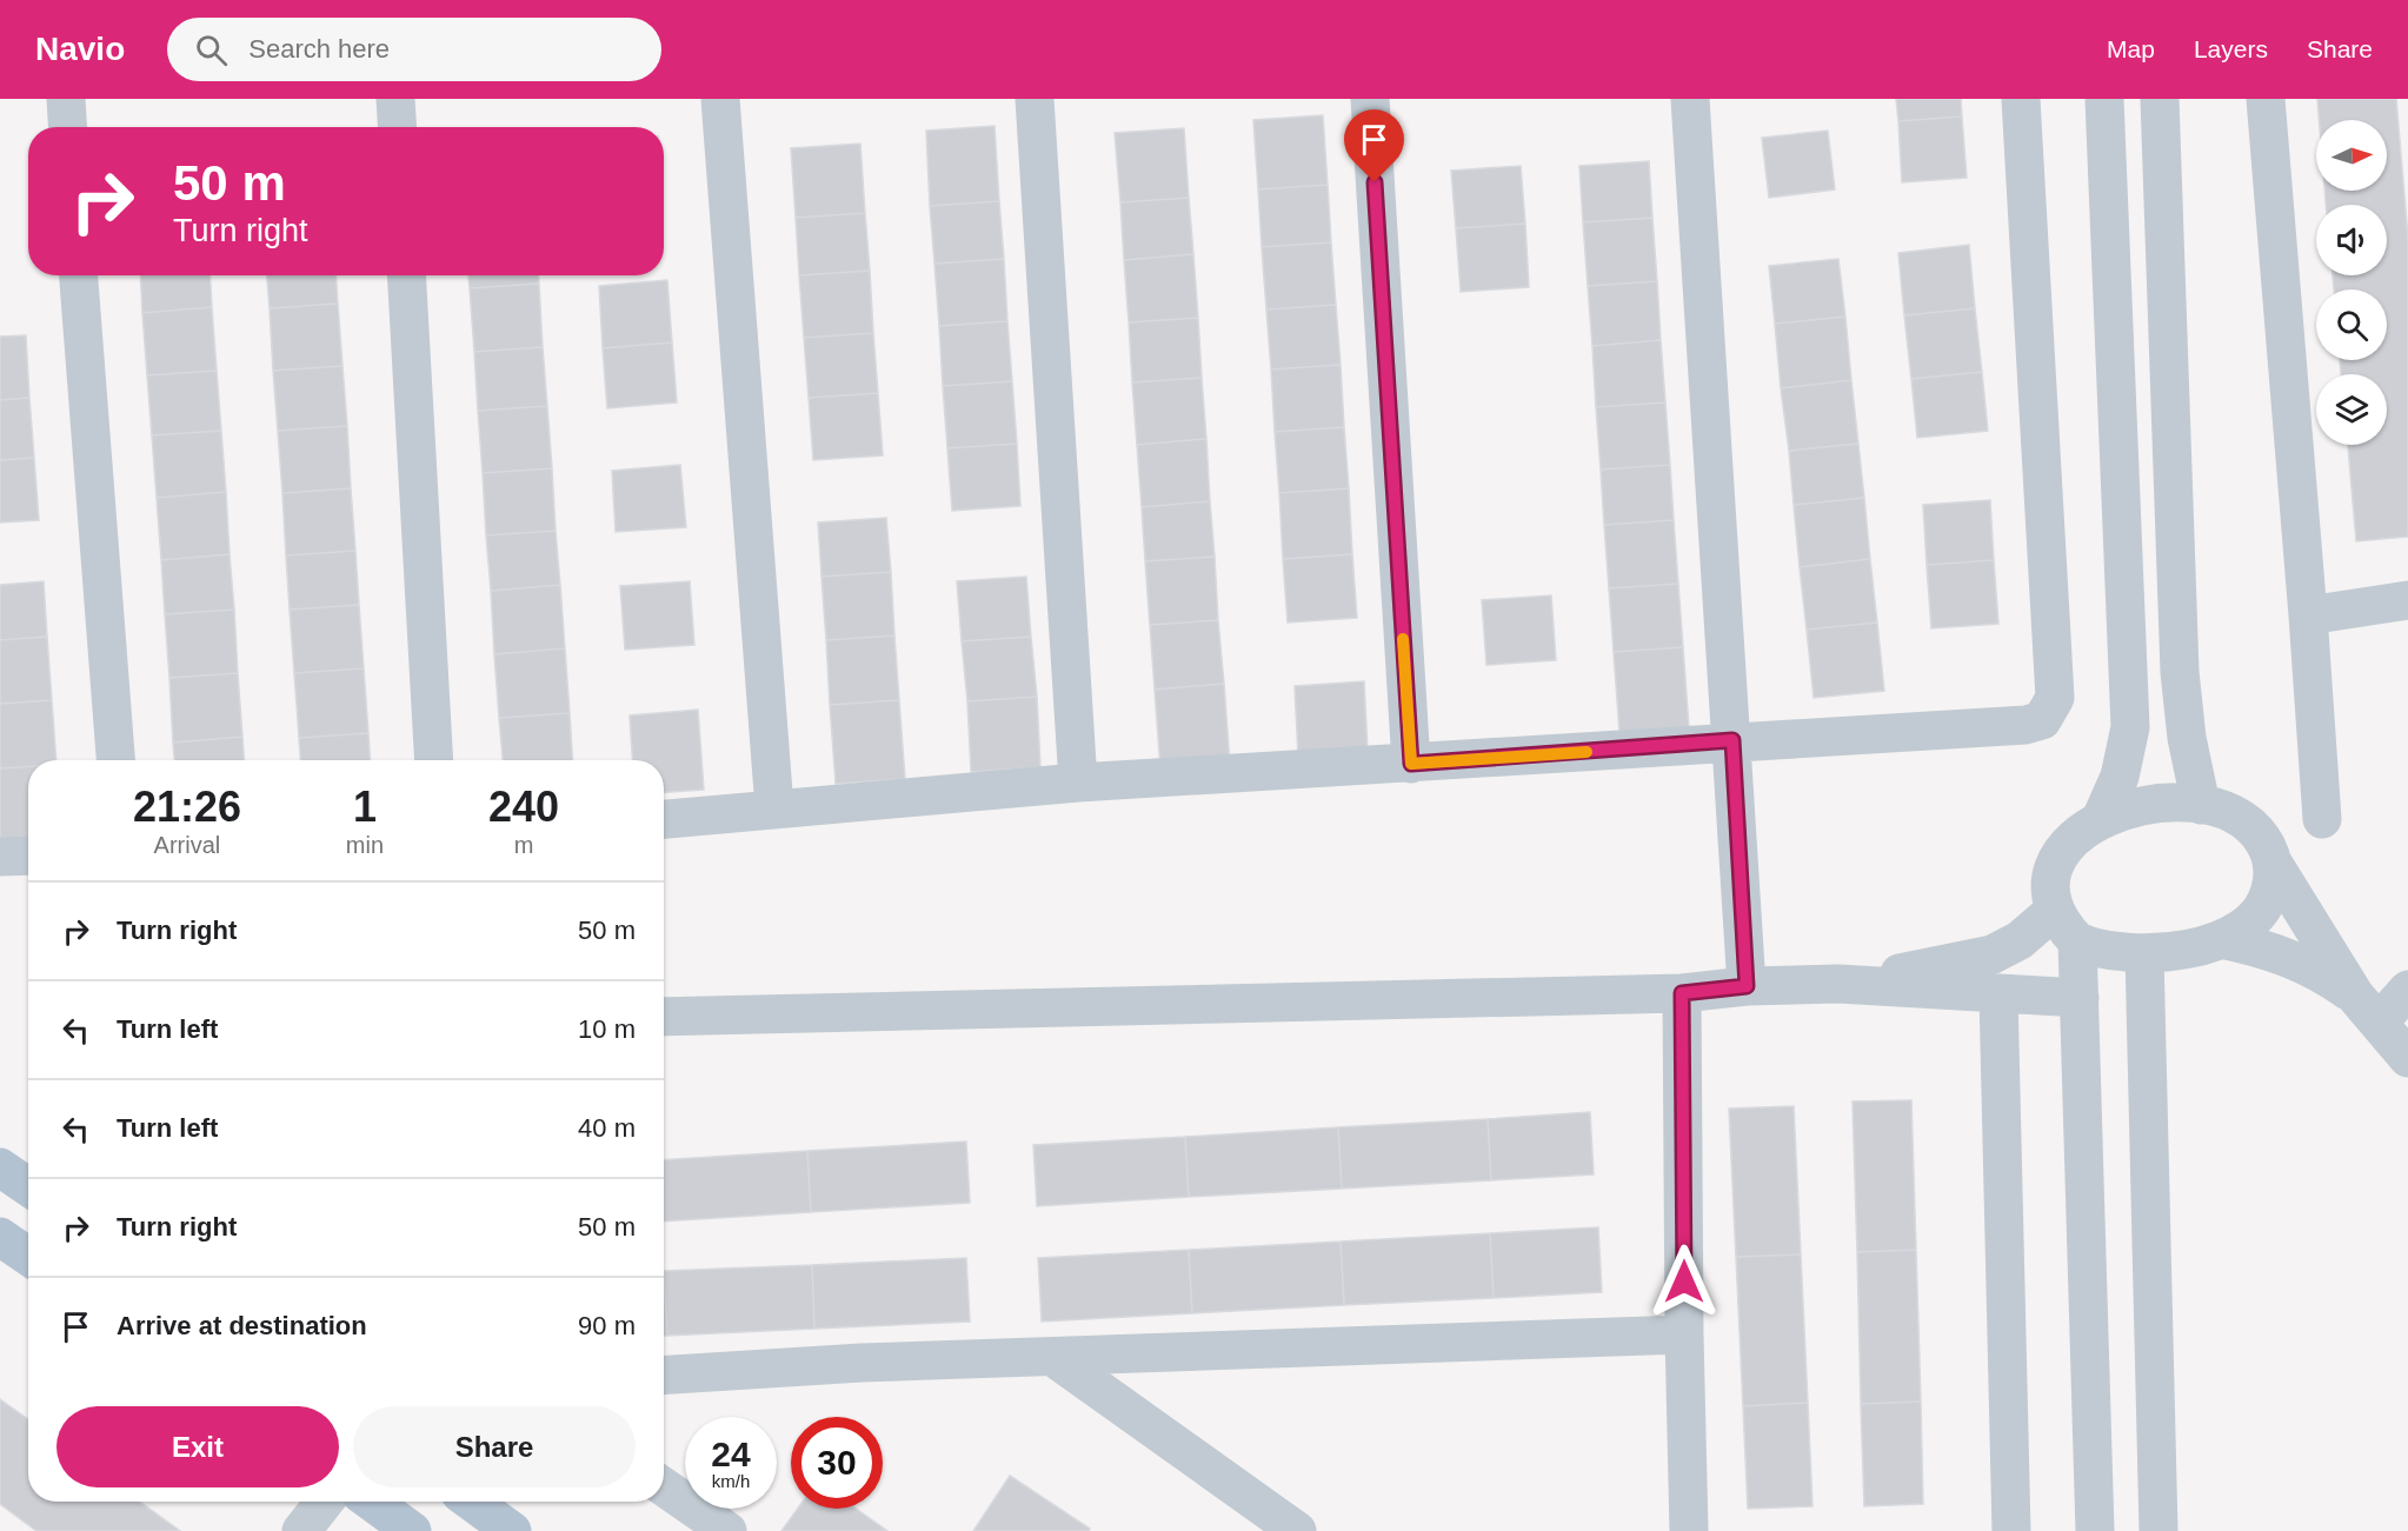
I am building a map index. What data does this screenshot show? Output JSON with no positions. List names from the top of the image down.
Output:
{
  "north": "right",
  "page": {
    "header": "Navio",
    "search": "Search here",
    "nav": ["Map", "Layers", "Share"],
    "turn": ["50 m", "Turn right"],
    "eta": [
      "21:26",
      "Arrival",
      "1",
      "min",
      "240",
      "m"
    ],
    "list": [
      {
        "name": "Turn right",
        "value": "50 m"
      },
      {
        "name": "Turn left",
        "value": "10 m"
      },
      {
        "name": "Turn left",
        "value": "40 m"
      },
      {
        "name": "Turn right",
        "value": "50 m"
      },
      {
        "name": "Arrive at destination",
        "value": "90 m"
      }
    ],
    "buttons": ["Exit", "Share"],
    "speed": "24 km/h",
    "limit": "30"
  }
}
